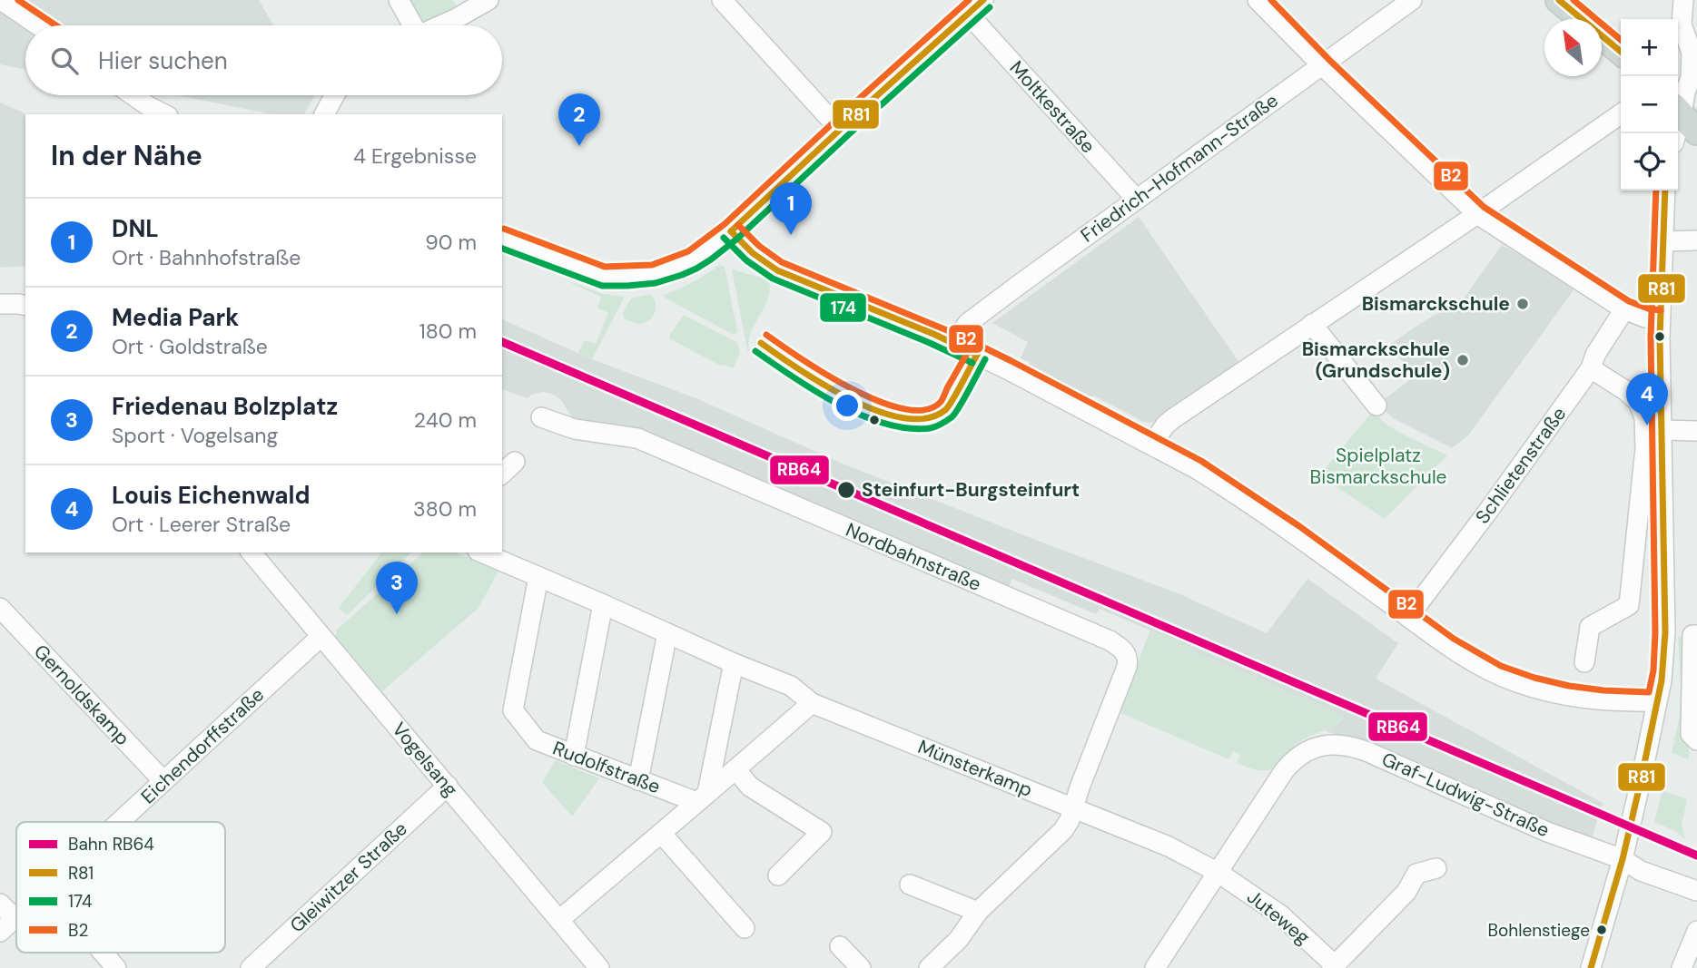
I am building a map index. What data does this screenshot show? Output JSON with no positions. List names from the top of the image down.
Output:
{
  "streets": {
    "street": [
      "Moltkestraße",
      "Friedrich-Hofmann-Straße",
      "Schlietenstraße",
      "Nordbahnstraße",
      "Gernoldskamp",
      "Eichendorffstraße",
      "Vogelsang",
      "Rudolfstraße",
      "Münsterkamp",
      "Graf-Ludwig-Straße",
      "Gleiwitzer Straße",
      "Juteweg"
    ]
  },
  "crossings": [
    ["Moltkestraße", "Friedrich-Hofmann-Straße"],
    ["Nordbahnstraße", "Münsterkamp"],
    ["Gernoldskamp", "Eichendorffstraße"],
    ["Eichendorffstraße", "Vogelsang"],
    ["Vogelsang", "Gleiwitzer Straße"],
    ["Rudolfstraße", "Münsterkamp"],
    ["Münsterkamp", "Graf-Ludwig-Straße"],
    ["Münsterkamp", "Juteweg"],
    ["Graf-Ludwig-Straße", "Juteweg"]
  ],
  "parks": ["Spielplatz Bismarckschule"],
  "places": [
    "Bismarckschule",
    "Bismarckschule (Grundschule)",
    "Steinfurt-Burgsteinfurt",
    "Bohlenstiege"
  ],
  "lines": [
    "transit line R81",
    "transit line B2",
    "transit line 174",
    "rail line RB64"
  ],
  "legend": [
    "Bahn RB64",
    "R81",
    "174",
    "B2"
  ],
  "north": "top left",
  "page": {
    "map_buttons": ["+", "−"],
    "search": "Hier suchen",
    "pins": [
      "2",
      "1",
      "4",
      "3"
    ],
    "heading": ["In der Nähe", "4 Ergebnisse"],
    "list": [
      {
        "mark": "1",
        "name": "DNL",
        "note": "Ort · Bahnhofstraße",
        "value": "90 m"
      },
      {
        "mark": "2",
        "name": "Media Park",
        "note": "Ort · Goldstraße",
        "value": "180 m"
      },
      {
        "mark": "3",
        "name": "Friedenau Bolzplatz",
        "note": "Sport · Vogelsang",
        "value": "240 m"
      },
      {
        "mark": "4",
        "name": "Louis Eichenwald",
        "note": "Ort · Leerer Straße",
        "value": "380 m"
      }
    ]
  }
}
